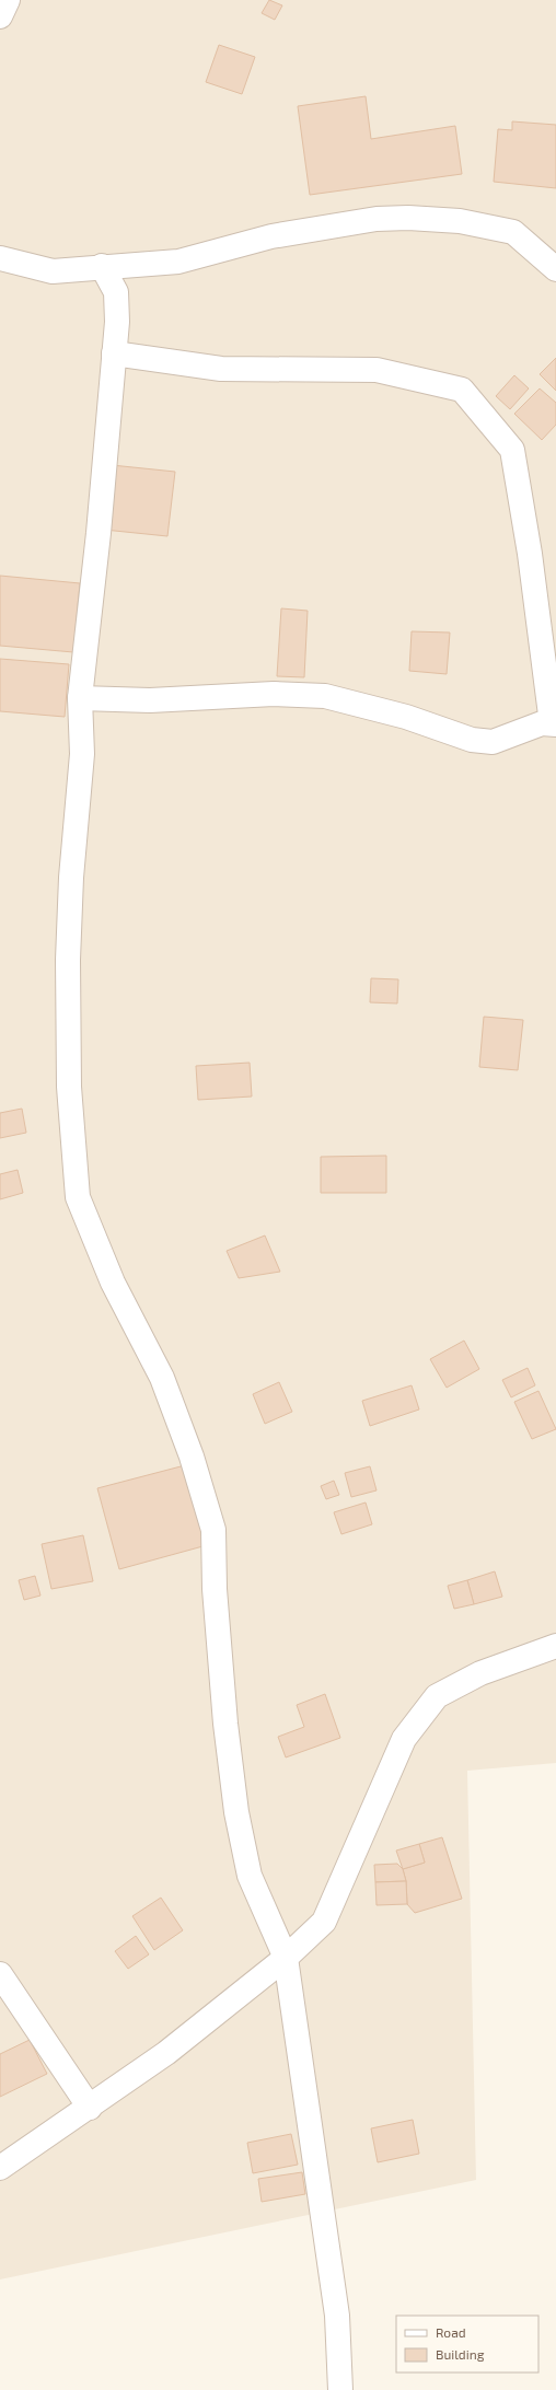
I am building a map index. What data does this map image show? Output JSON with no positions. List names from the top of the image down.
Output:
{
  "legend": ["Road", "Building"]
}
